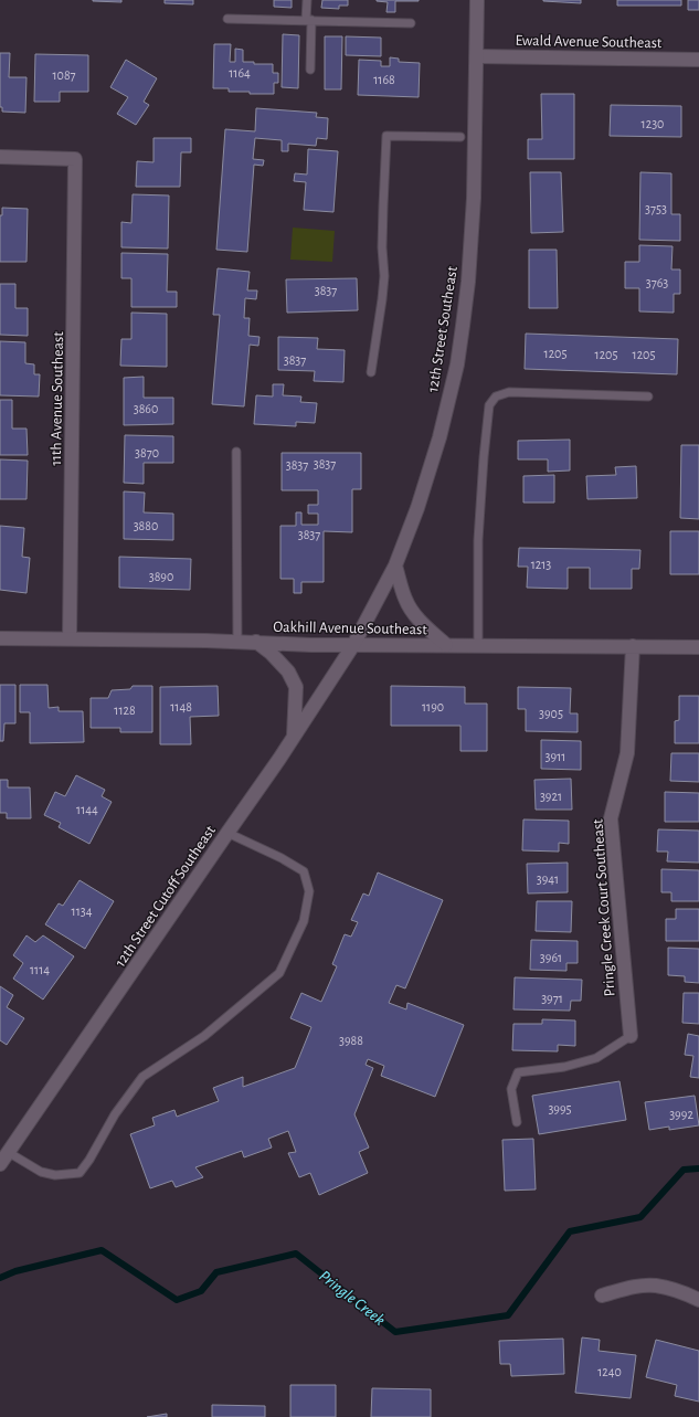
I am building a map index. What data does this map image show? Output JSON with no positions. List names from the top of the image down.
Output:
{
  "streets": {
    "street": [
      "Ewald Avenue Southeast",
      "12th Street Southeast",
      "11th Avenue Southeast",
      "Oakhill Avenue Southeast",
      "12th Street Cutoff Southeast",
      "Pringle Creek Court Southeast"
    ]
  },
  "crossings": [
    ["Ewald Avenue Southeast", "12th Street Southeast"],
    ["12th Street Southeast", "Oakhill Avenue Southeast"],
    ["12th Street Southeast", "12th Street Cutoff Southeast"],
    ["11th Avenue Southeast", "Oakhill Avenue Southeast"],
    ["Oakhill Avenue Southeast", "12th Street Cutoff Southeast"],
    ["Oakhill Avenue Southeast", "Pringle Creek Court Southeast"]
  ],
  "water": ["Pringle Creek"],
  "house_numbers": [
    "1164",
    "1087",
    "1168",
    "1230",
    "3753",
    "3763",
    "3837",
    "1205",
    "1205",
    "1205",
    "3837",
    "3860",
    "3870",
    "3837",
    "3837",
    "3880",
    "3837",
    "1213",
    "3890",
    "1148",
    "1190",
    "1128",
    "3905",
    "3911",
    "3921",
    "1144",
    "3941",
    "1134",
    "3961",
    "1114",
    "3971",
    "3988",
    "3995",
    "3992",
    "1240"
  ]
}
